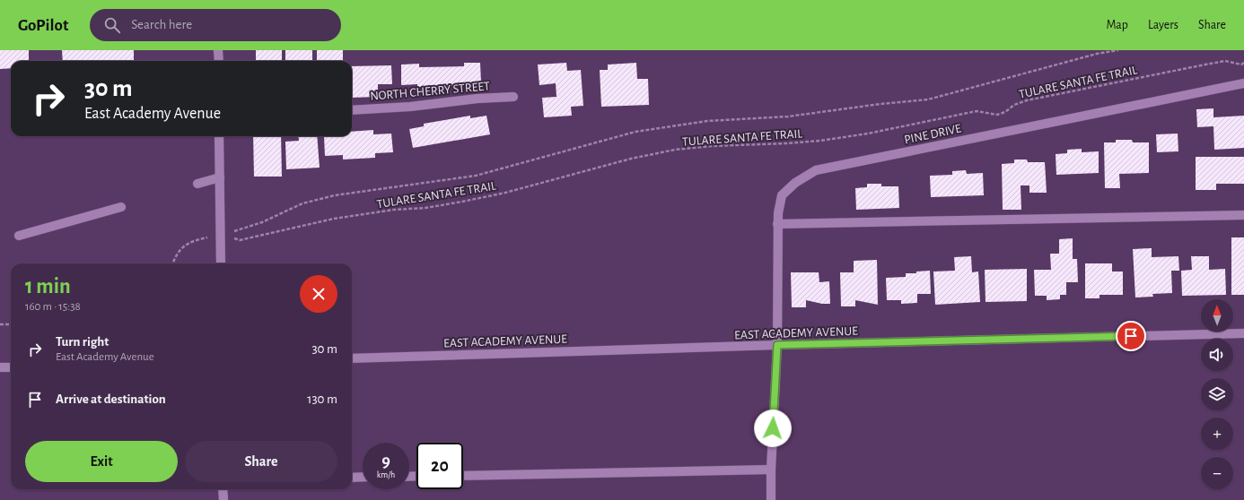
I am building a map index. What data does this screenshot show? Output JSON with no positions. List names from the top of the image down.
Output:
{
  "streets": {
    "street": ["NORTH CHERRY STREET", "PINE DRIVE", "EAST ACADEMY AVENUE"],
    "path": ["TULARE SANTA FE TRAIL"]
  },
  "crossings": [
    ["PINE DRIVE", "EAST ACADEMY AVENUE"]
  ],
  "north": "top",
  "page": {
    "header": "GoPilot",
    "search": "Search here",
    "nav": ["Map", "Layers", "Share"],
    "turn": ["30 m", "East Academy Avenue"],
    "heading": ["1 min", "160 m · 15:38"],
    "map_buttons": ["+", "−"],
    "list": [
      {
        "name": "Turn right",
        "note": "East Academy Avenue",
        "value": "30 m"
      },
      {
        "name": "Arrive at destination",
        "value": "130 m"
      }
    ],
    "buttons": ["Exit", "Share"],
    "speed": "9 km/h",
    "limit": "20"
  }
}
